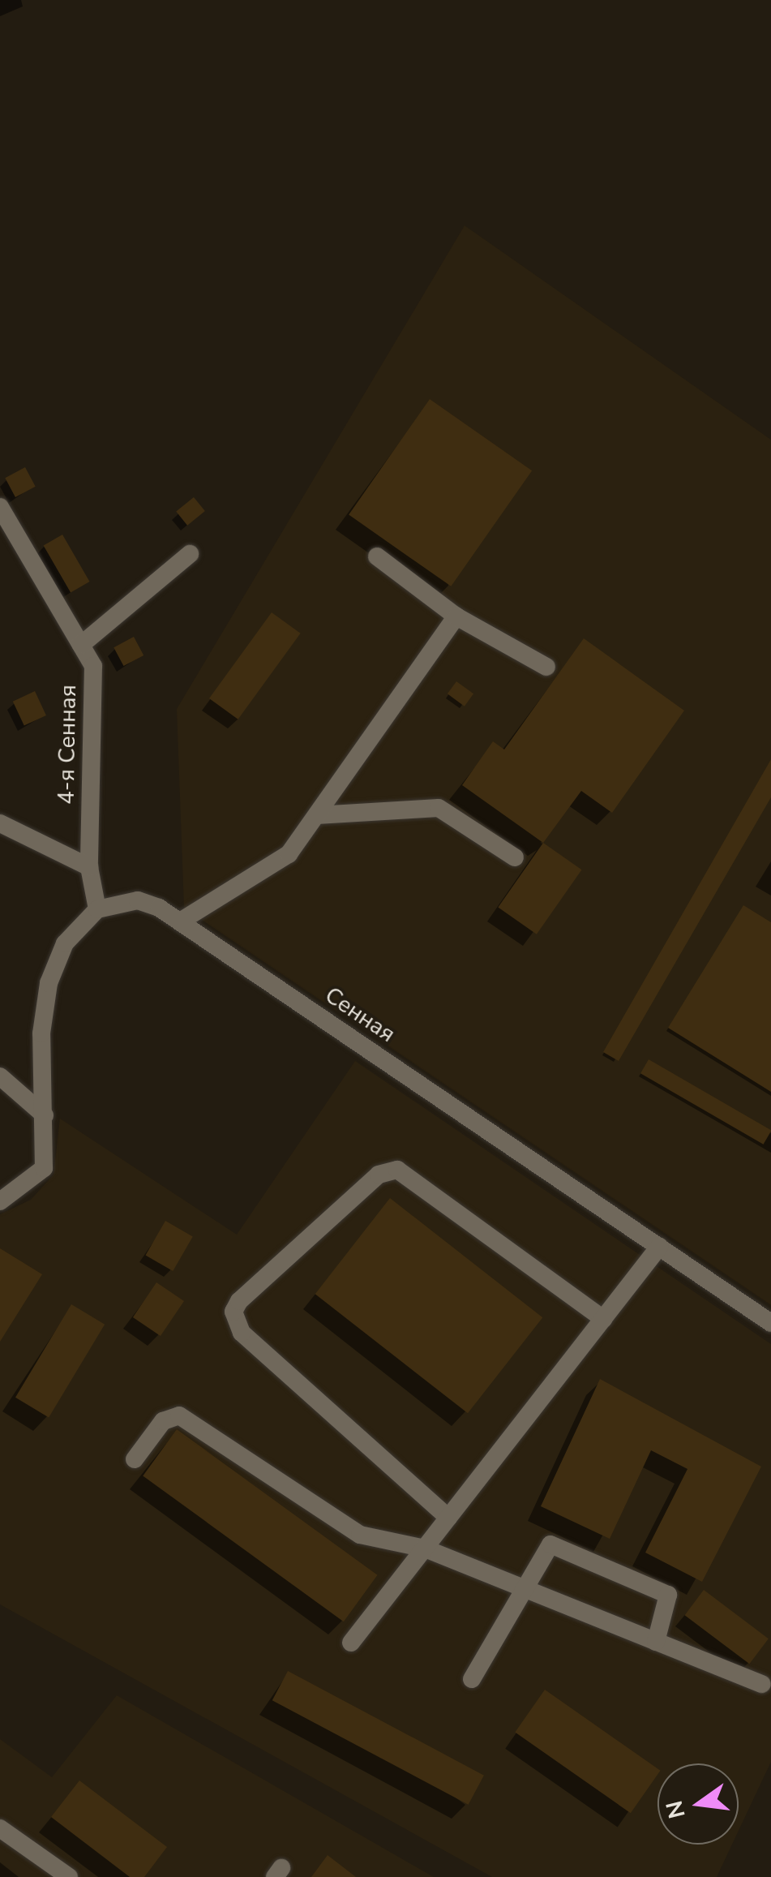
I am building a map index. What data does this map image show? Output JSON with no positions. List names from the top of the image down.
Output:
{
  "streets": {
    "street": ["4-я Сенная", "Сенная"]
  },
  "crossings": [
    ["4-я Сенная", "Сенная"]
  ],
  "north": "left"
}
